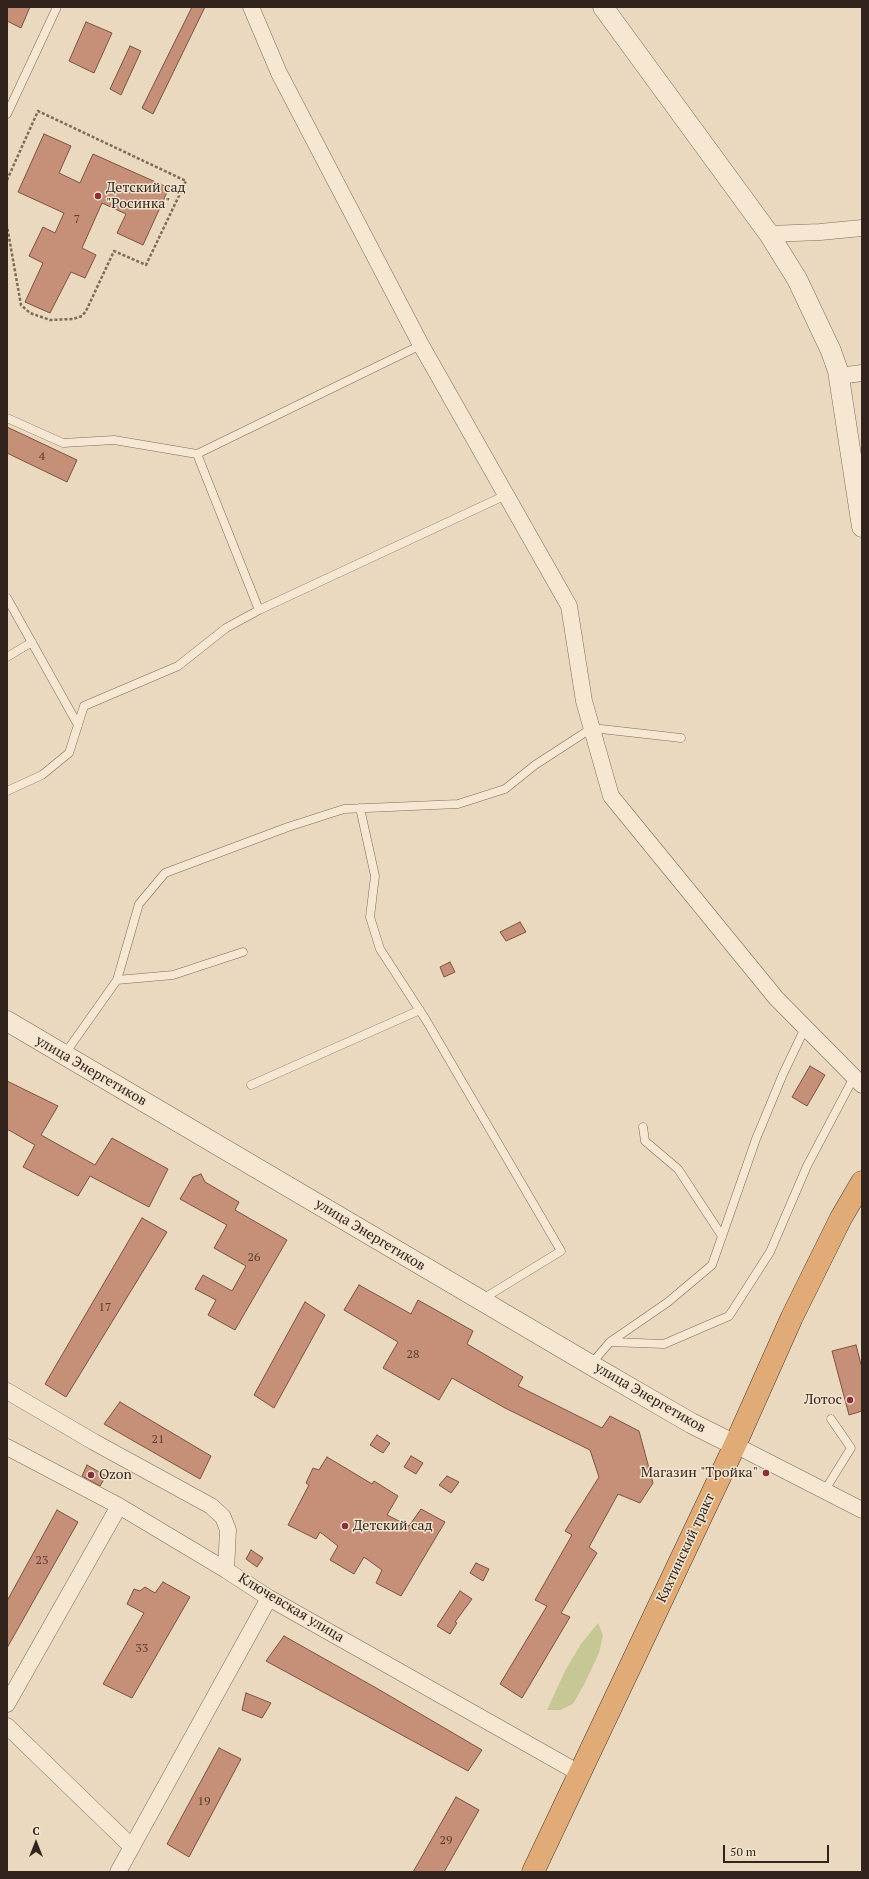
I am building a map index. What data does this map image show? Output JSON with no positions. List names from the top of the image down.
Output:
{
  "streets": {
    "highway": ["Кяхтинский тракт"],
    "street": ["улица Энергетиков", "Ключевская улица"]
  },
  "crossings": [
    ["улица Энергетиков", "Кяхтинский тракт"],
    ["Кяхтинский тракт", "Ключевская улица"]
  ],
  "places": [
    "Детский сад \"Росинка\"",
    "Лотос",
    "Магазин \"Тройка\"",
    "Ozon",
    "Детский сад"
  ],
  "house_numbers": [
    "7",
    "4",
    "26",
    "17",
    "28",
    "21",
    "23",
    "33",
    "19",
    "29"
  ],
  "scale_bar": "50 m",
  "north": "top"
}
